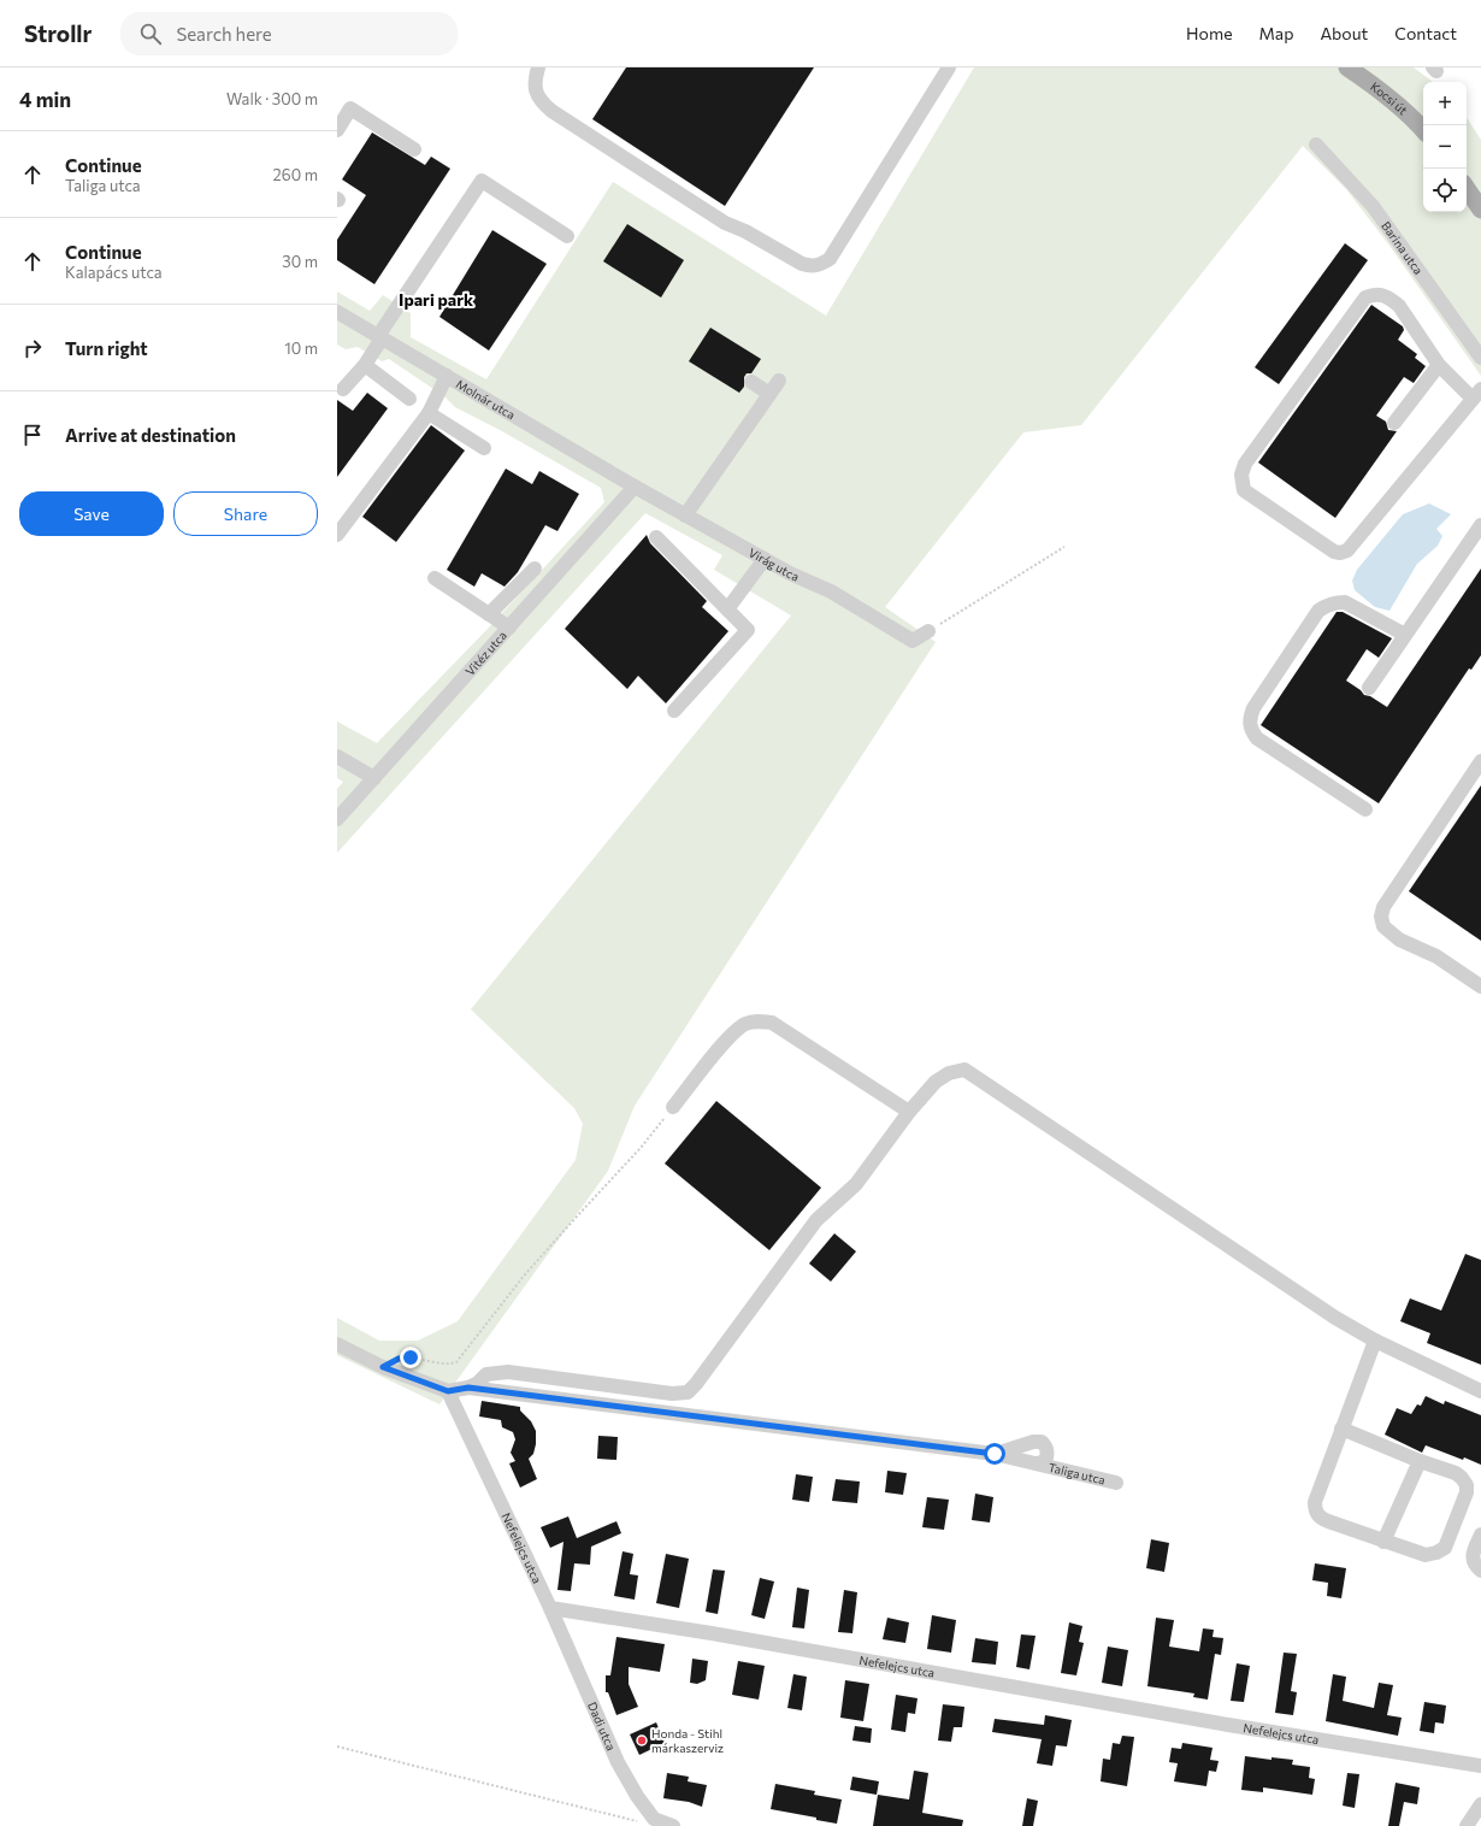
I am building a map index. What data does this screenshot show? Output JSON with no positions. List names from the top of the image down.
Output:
{
  "streets": {
    "main road": ["Kocsi út"],
    "street": [
      "Barina utca",
      "Molnár utca",
      "Virág utca",
      "Vitéz utca",
      "Taliga utca",
      "Nefelejcs utca",
      "Dadi utca"
    ]
  },
  "crossings": [
    ["Molnár utca", "Virág utca"],
    ["Molnár utca", "Vitéz utca"],
    ["Virág utca", "Vitéz utca"],
    ["Taliga utca", "Nefelejcs utca"],
    ["Nefelejcs utca", "Dadi utca"]
  ],
  "districts": ["Ipari park"],
  "places": ["Honda - Stihl márkaszerviz"],
  "page": {
    "header": "Strollr",
    "search": "Search here",
    "nav": [
      "Home",
      "Map",
      "About",
      "Contact"
    ],
    "heading": ["4 min", "Walk · 300 m"],
    "map_buttons": ["+", "−"],
    "list": [
      ["Continue", "Taliga utca", "260 m"],
      ["Continue", "Kalapács utca", "30 m"],
      ["Turn right", "10 m"],
      "Arrive at destination"
    ],
    "buttons": ["Save", "Share"]
  }
}
